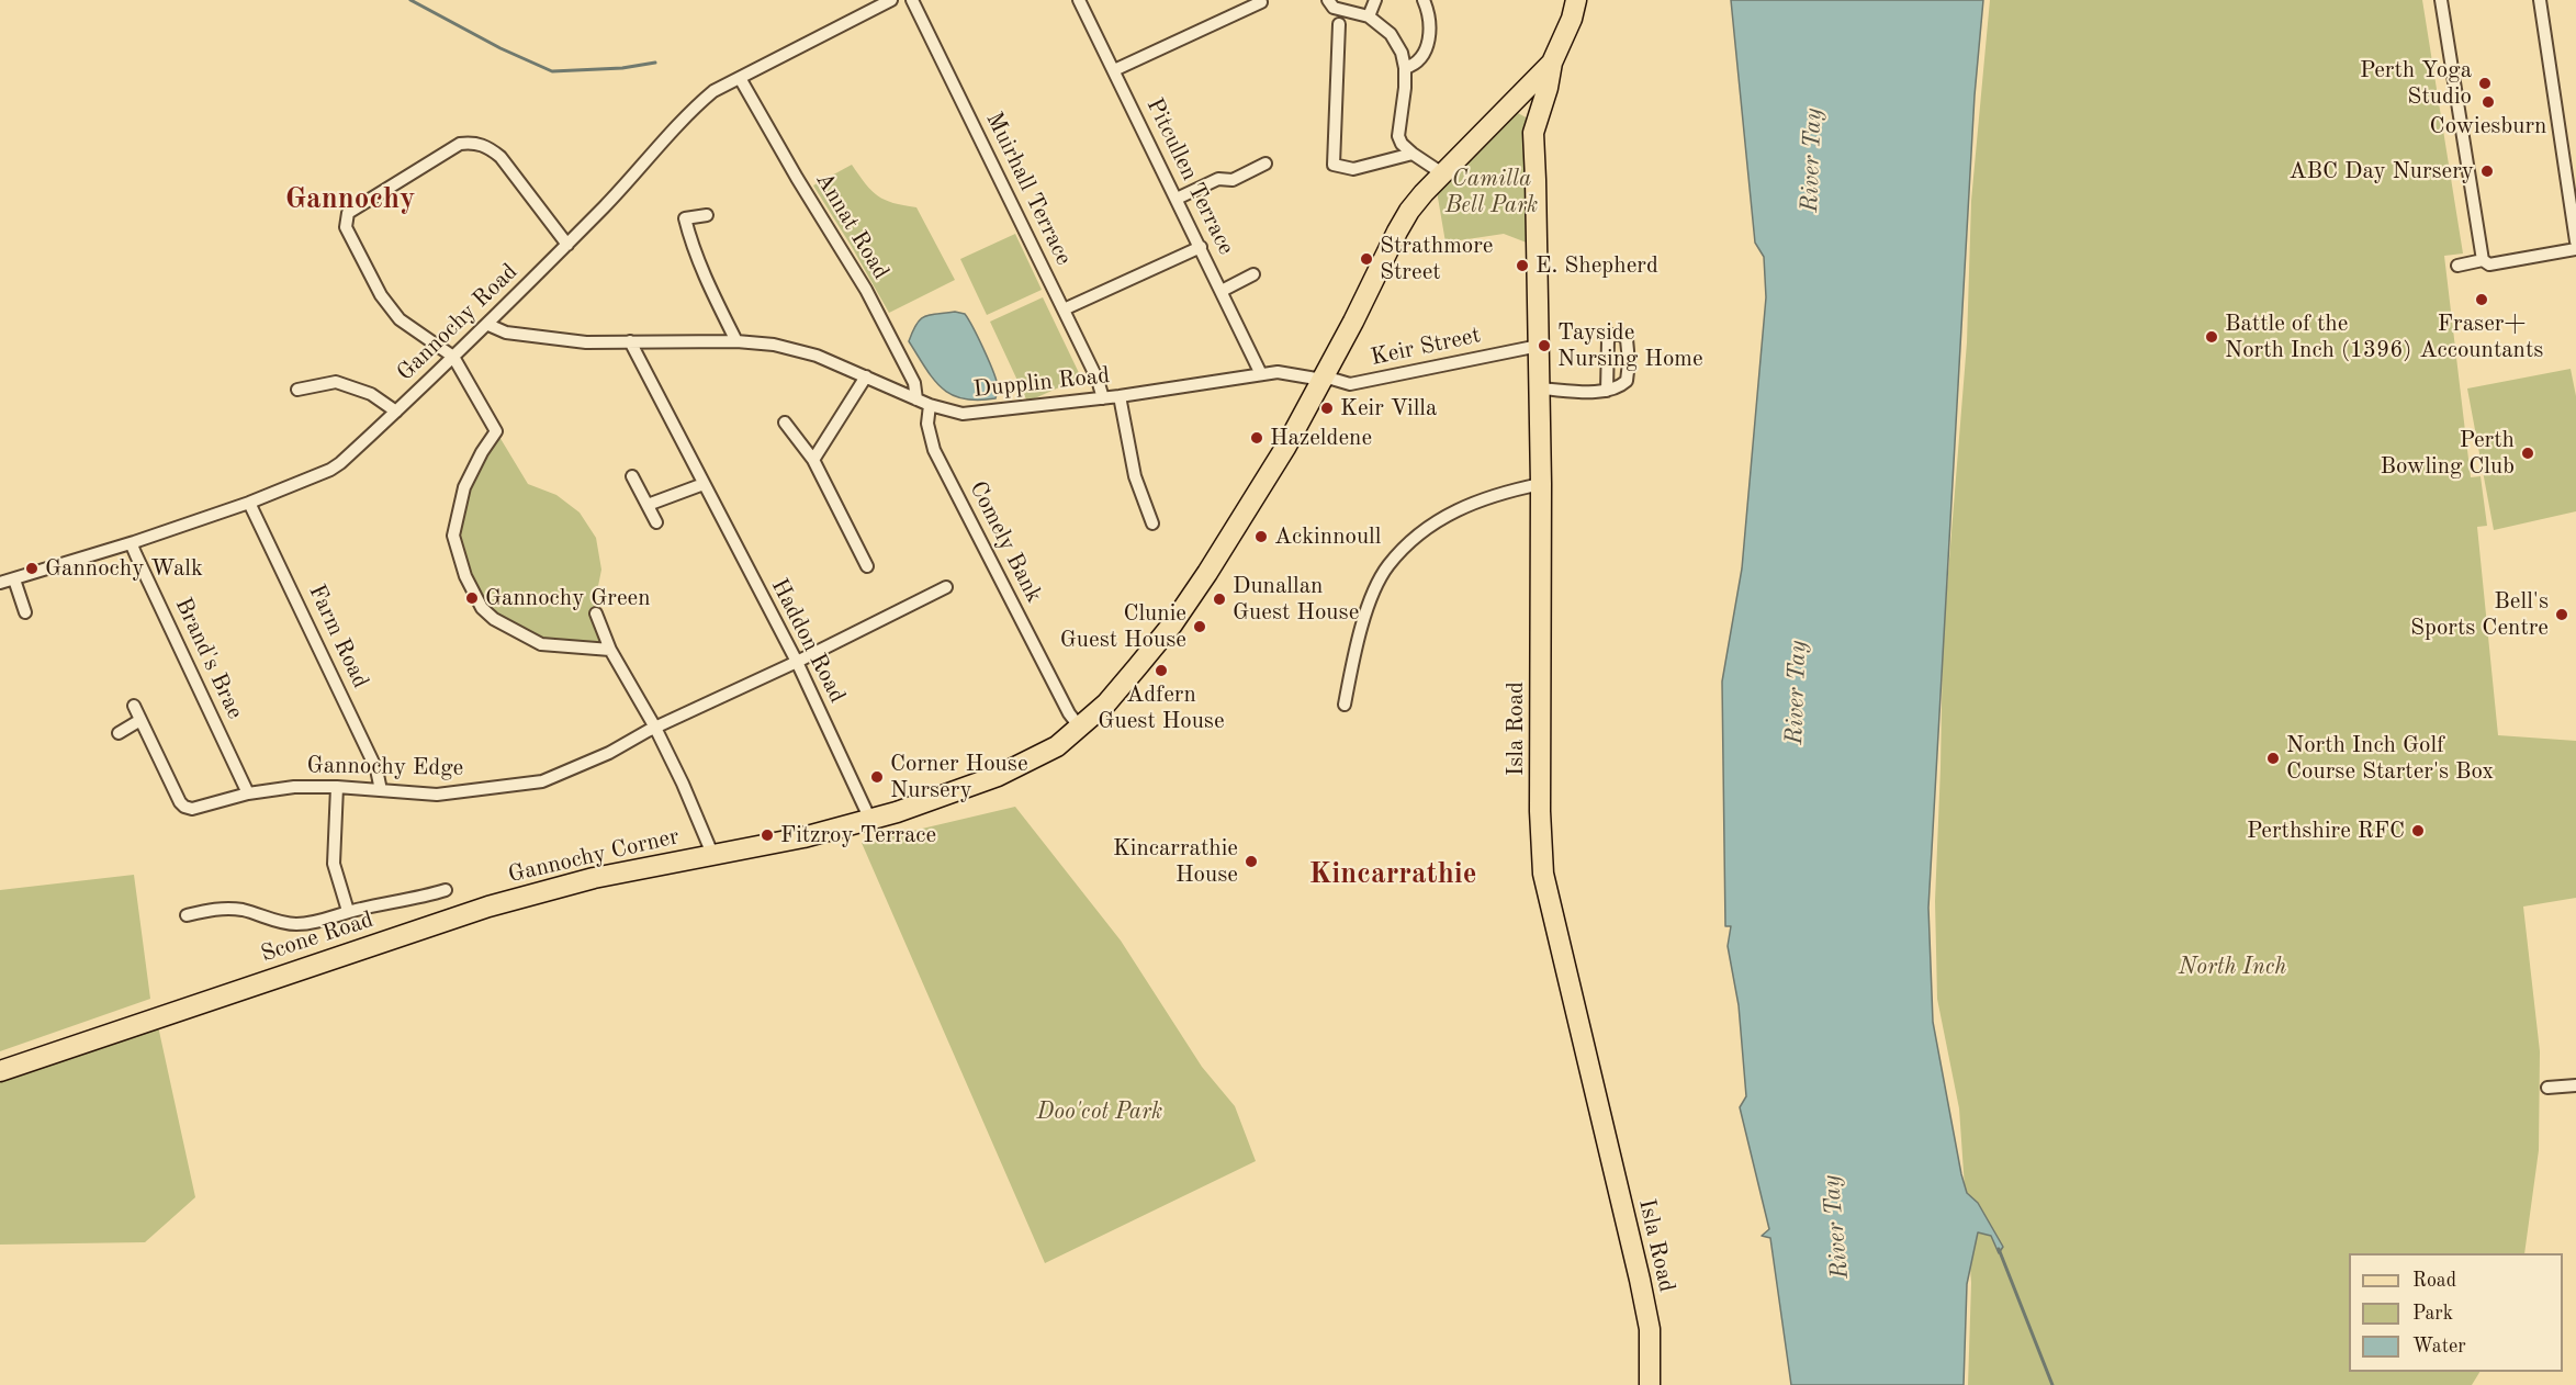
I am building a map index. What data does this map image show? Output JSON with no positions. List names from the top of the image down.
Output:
{
  "streets": {
    "main road": ["Isla Road", "Gannochy Corner", "Scone Road"],
    "street": [
      "Pitcullen Terrace",
      "Muirhall Terrace",
      "Annat Road",
      "Gannochy Road",
      "Keir Street",
      "Dupplin Road",
      "Comely Bank",
      "Farm Road",
      "Haddon Road",
      "Brand's Brae",
      "Gannochy Edge"
    ]
  },
  "crossings": [
    ["Pitcullen Terrace", "Dupplin Road"],
    ["Muirhall Terrace", "Dupplin Road"],
    ["Annat Road", "Gannochy Road"],
    ["Annat Road", "Dupplin Road"],
    ["Gannochy Road", "Dupplin Road"],
    ["Gannochy Road", "Farm Road"],
    ["Gannochy Road", "Brand's Brae"],
    ["Keir Street", "Dupplin Road"],
    ["Keir Street", "Isla Road"],
    ["Dupplin Road", "Comely Bank"],
    ["Dupplin Road", "Haddon Road"],
    ["Farm Road", "Gannochy Edge"],
    ["Haddon Road", "Gannochy Edge"],
    ["Brand's Brae", "Gannochy Edge"],
    ["Gannochy Corner", "Scone Road"]
  ],
  "districts": ["Gannochy", "Kincarrathie"],
  "water": ["River Tay"],
  "parks": ["Camilla Bell Park", "North Inch", "Doo'cot Park"],
  "places": [
    "Perth Yoga Studio",
    "Cowiesburn",
    "ABC Day Nursery",
    "Strathmore Street",
    "E. Shepherd",
    "Fraser+ Accountants",
    "Battle of the North Inch (1396)",
    "Tayside Nursing Home",
    "Keir Villa",
    "Hazeldene",
    "Perth Bowling Club",
    "Ackinnoull",
    "Gannochy Walk",
    "Gannochy Green",
    "Dunallan Guest House",
    "Bell's Sports Centre",
    "Clunie Guest House",
    "Adfern Guest House",
    "North Inch Golf Course Starter's Box",
    "Corner House Nursery",
    "Perthshire RFC",
    "Fitzroy Terrace",
    "Kincarrathie House"
  ],
  "legend": ["Road", "Park", "Water"]
}
